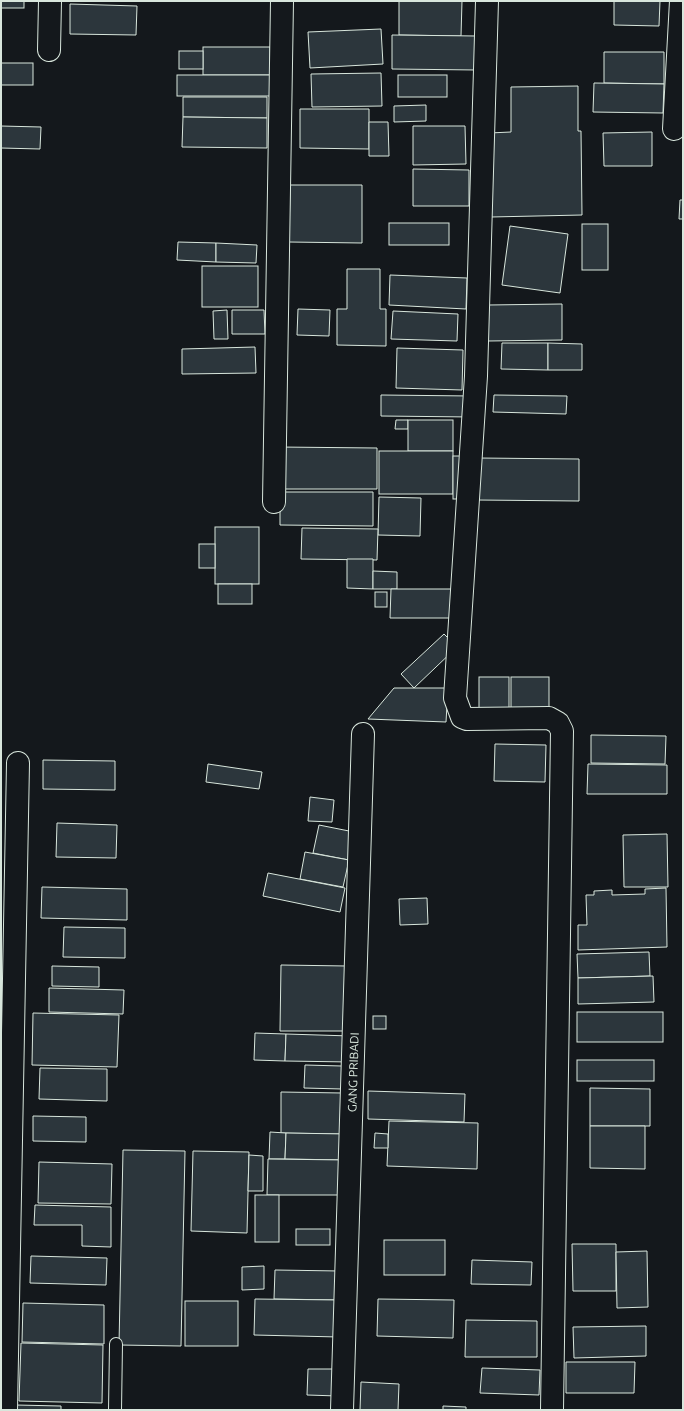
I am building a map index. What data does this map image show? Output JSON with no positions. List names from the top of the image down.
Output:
{
  "streets": {
    "street": ["GANG PRIBADI"]
  }
}
